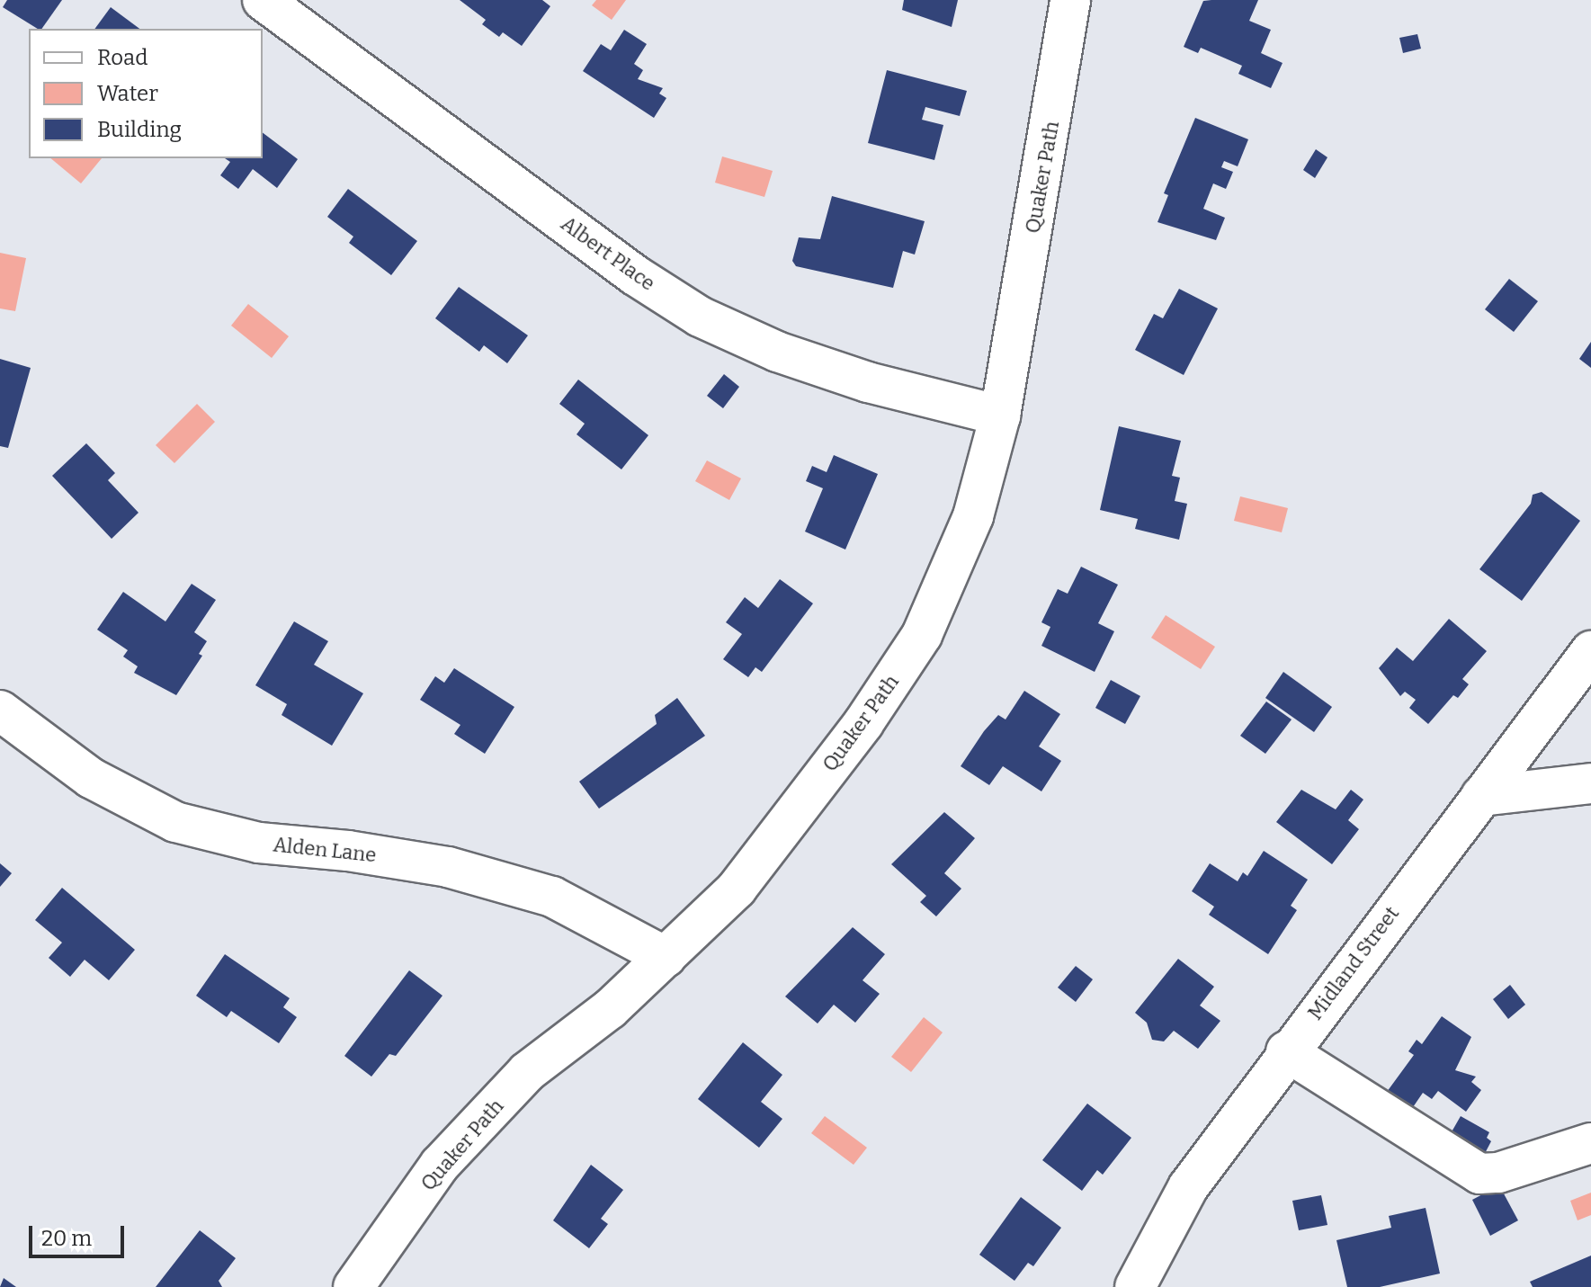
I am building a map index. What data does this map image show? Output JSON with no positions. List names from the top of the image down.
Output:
{
  "streets": {
    "street": [
      "Quaker Path",
      "Albert Place",
      "Alden Lane",
      "Midland Street"
    ]
  },
  "crossings": [
    ["Quaker Path", "Albert Place"],
    ["Quaker Path", "Alden Lane"]
  ],
  "legend": ["Road", "Water", "Building"],
  "scale_bar": "20 m"
}
